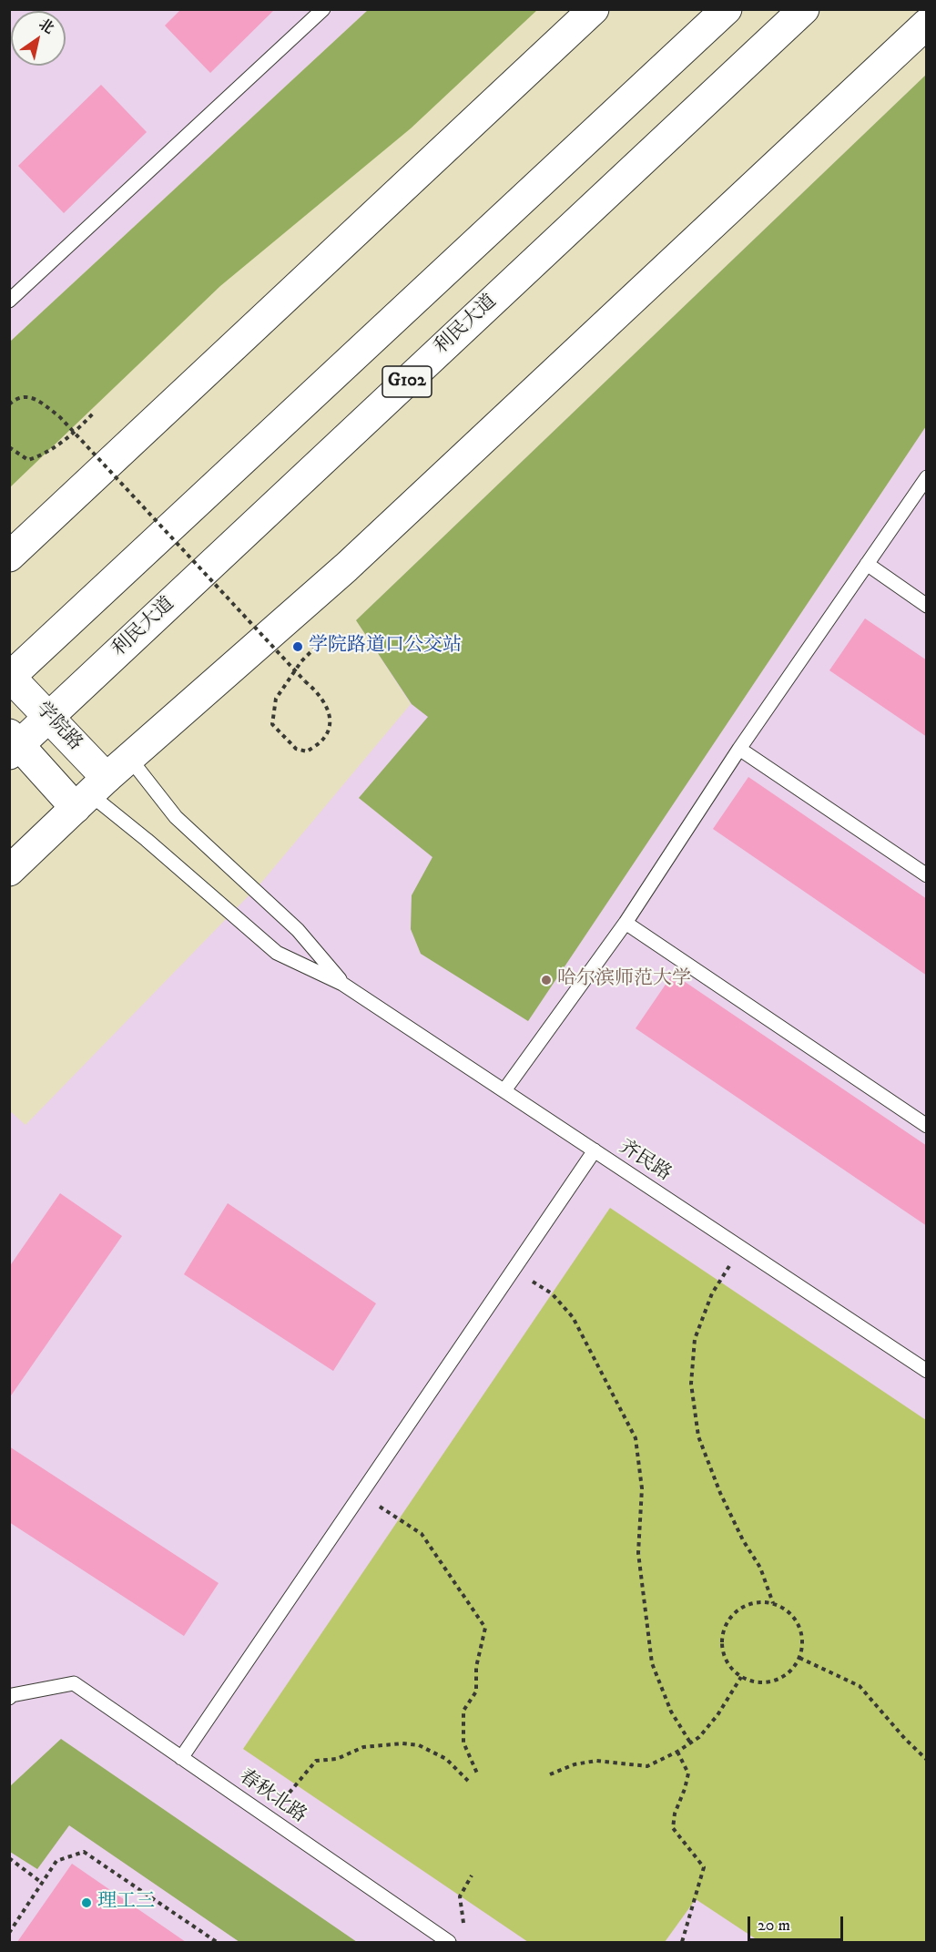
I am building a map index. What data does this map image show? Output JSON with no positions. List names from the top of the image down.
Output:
{
  "streets": {
    "main road": ["利民大道", "G102", "学院路"],
    "lane": ["齐民路", "春秋北路"]
  },
  "crossings": [
    ["利民大道", "学院路"],
    ["G102", "学院路"]
  ],
  "places": ["学院路道口公交站", "哈尔滨师范大学", "理工三"],
  "scale_bar": "20 m",
  "north": "top right"
}
